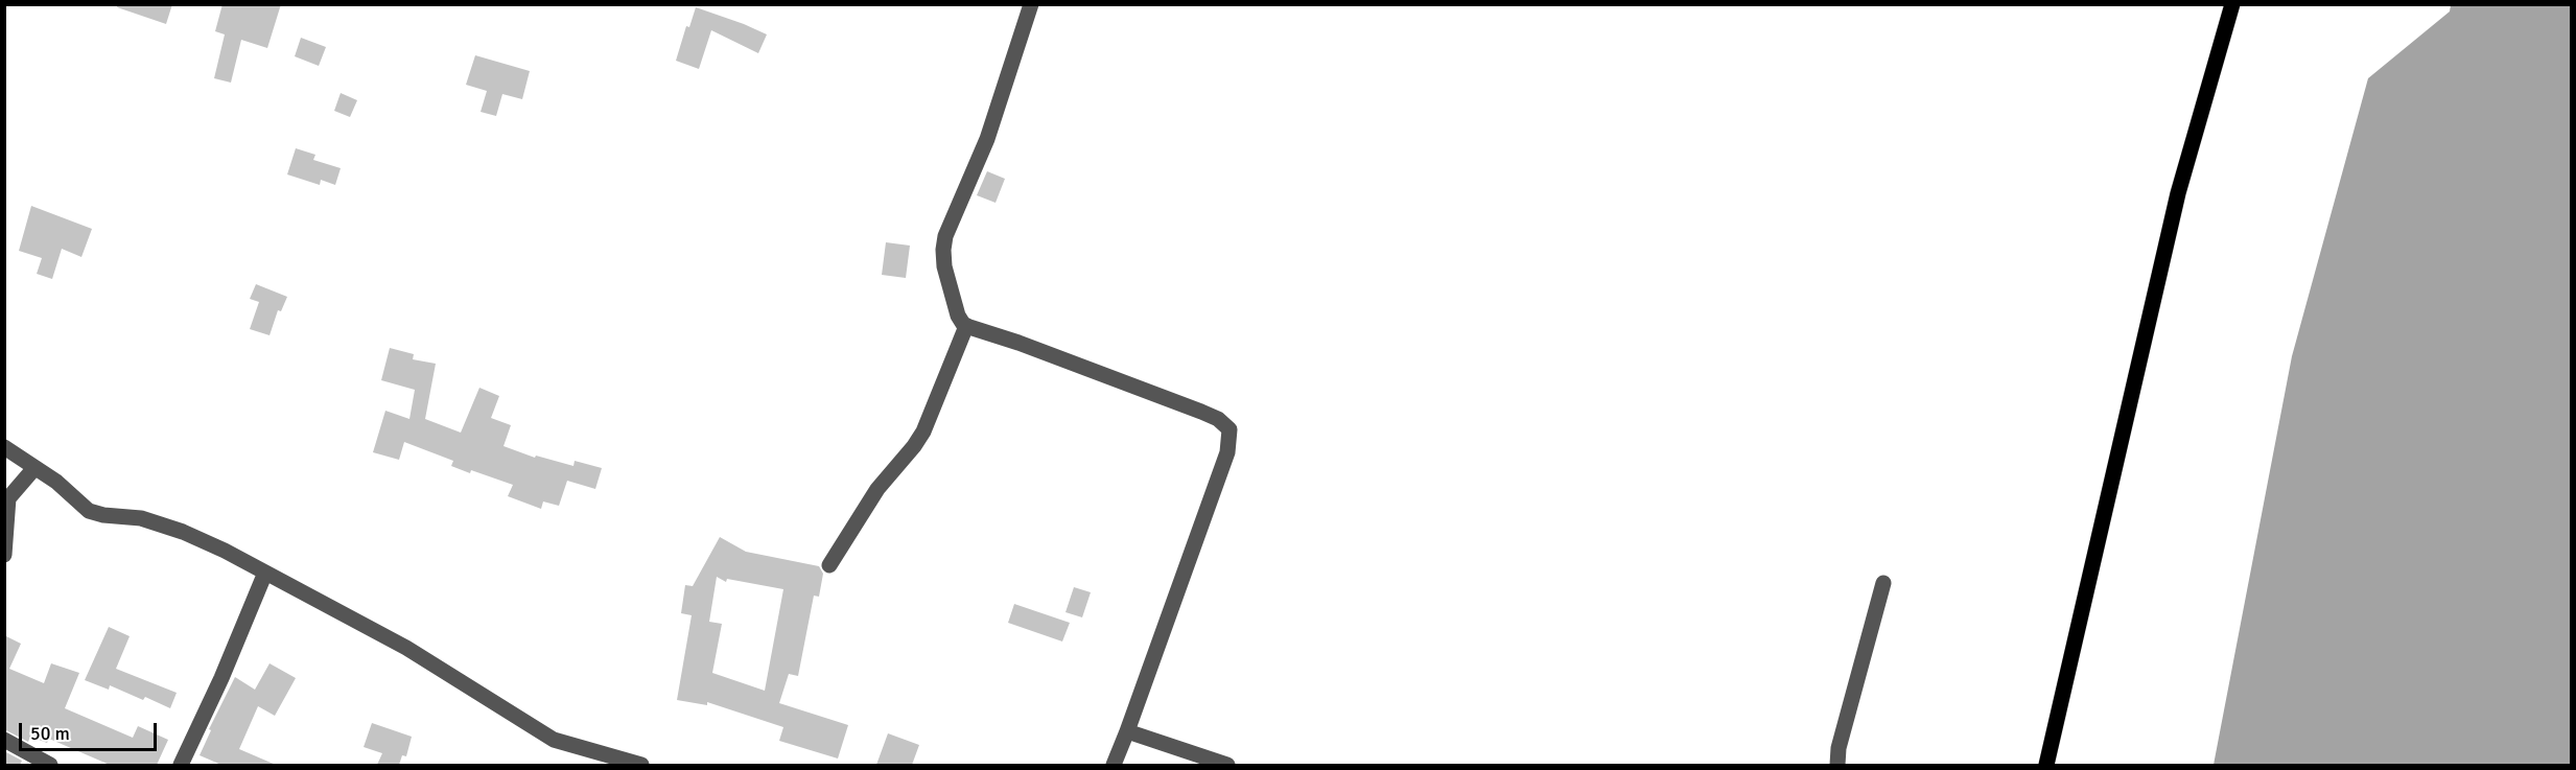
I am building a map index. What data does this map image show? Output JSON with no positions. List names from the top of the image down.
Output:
{
  "scale_bar": "50 m"
}
